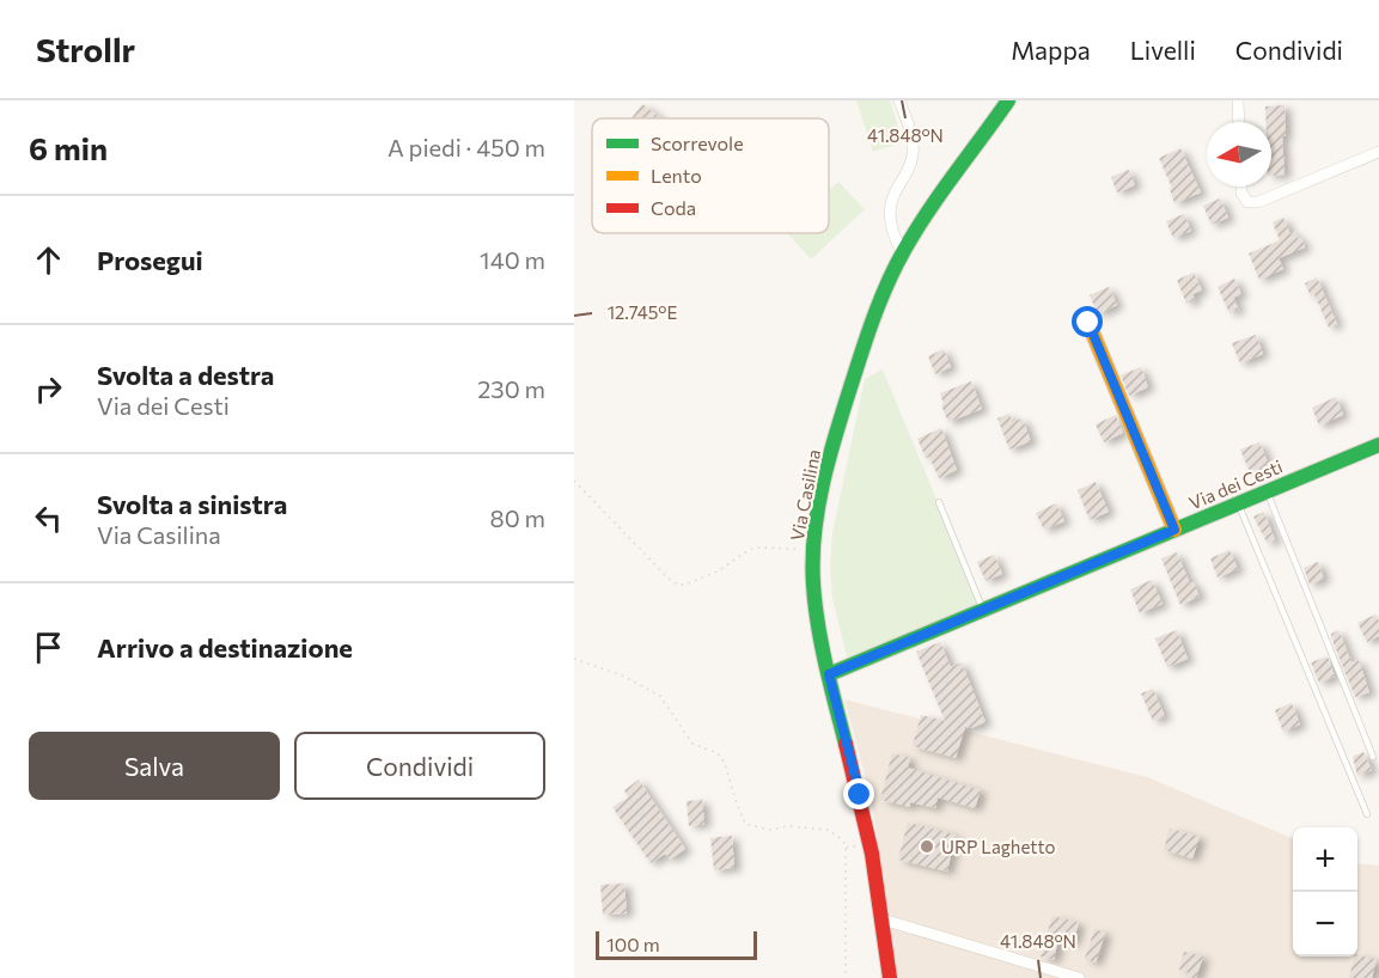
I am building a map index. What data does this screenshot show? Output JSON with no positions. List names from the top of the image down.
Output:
{
  "streets": {
    "main road": ["Via dei Cesti", "Via Casilina"]
  },
  "crossings": [
    ["Via dei Cesti", "Via Casilina"]
  ],
  "places": ["URP Laghetto"],
  "legend": ["Scorrevole", "Lento", "Coda"],
  "scale_bar": "100 m",
  "north": "left",
  "page": {
    "header": "Strollr",
    "nav": ["Mappa", "Livelli", "Condividi"],
    "heading": ["6 min", "A piedi · 450 m"],
    "list": [
      ["Prosegui", "140 m"],
      ["Svolta a destra", "Via dei Cesti", "230 m"],
      ["Svolta a sinistra", "Via Casilina", "80 m"],
      "Arrivo a destinazione"
    ],
    "buttons": ["Salva", "Condividi"],
    "map_buttons": ["+", "−"],
    "scale": "100 m"
  },
  "coordinates": ["41.848°N", "12.745°E"]
}
